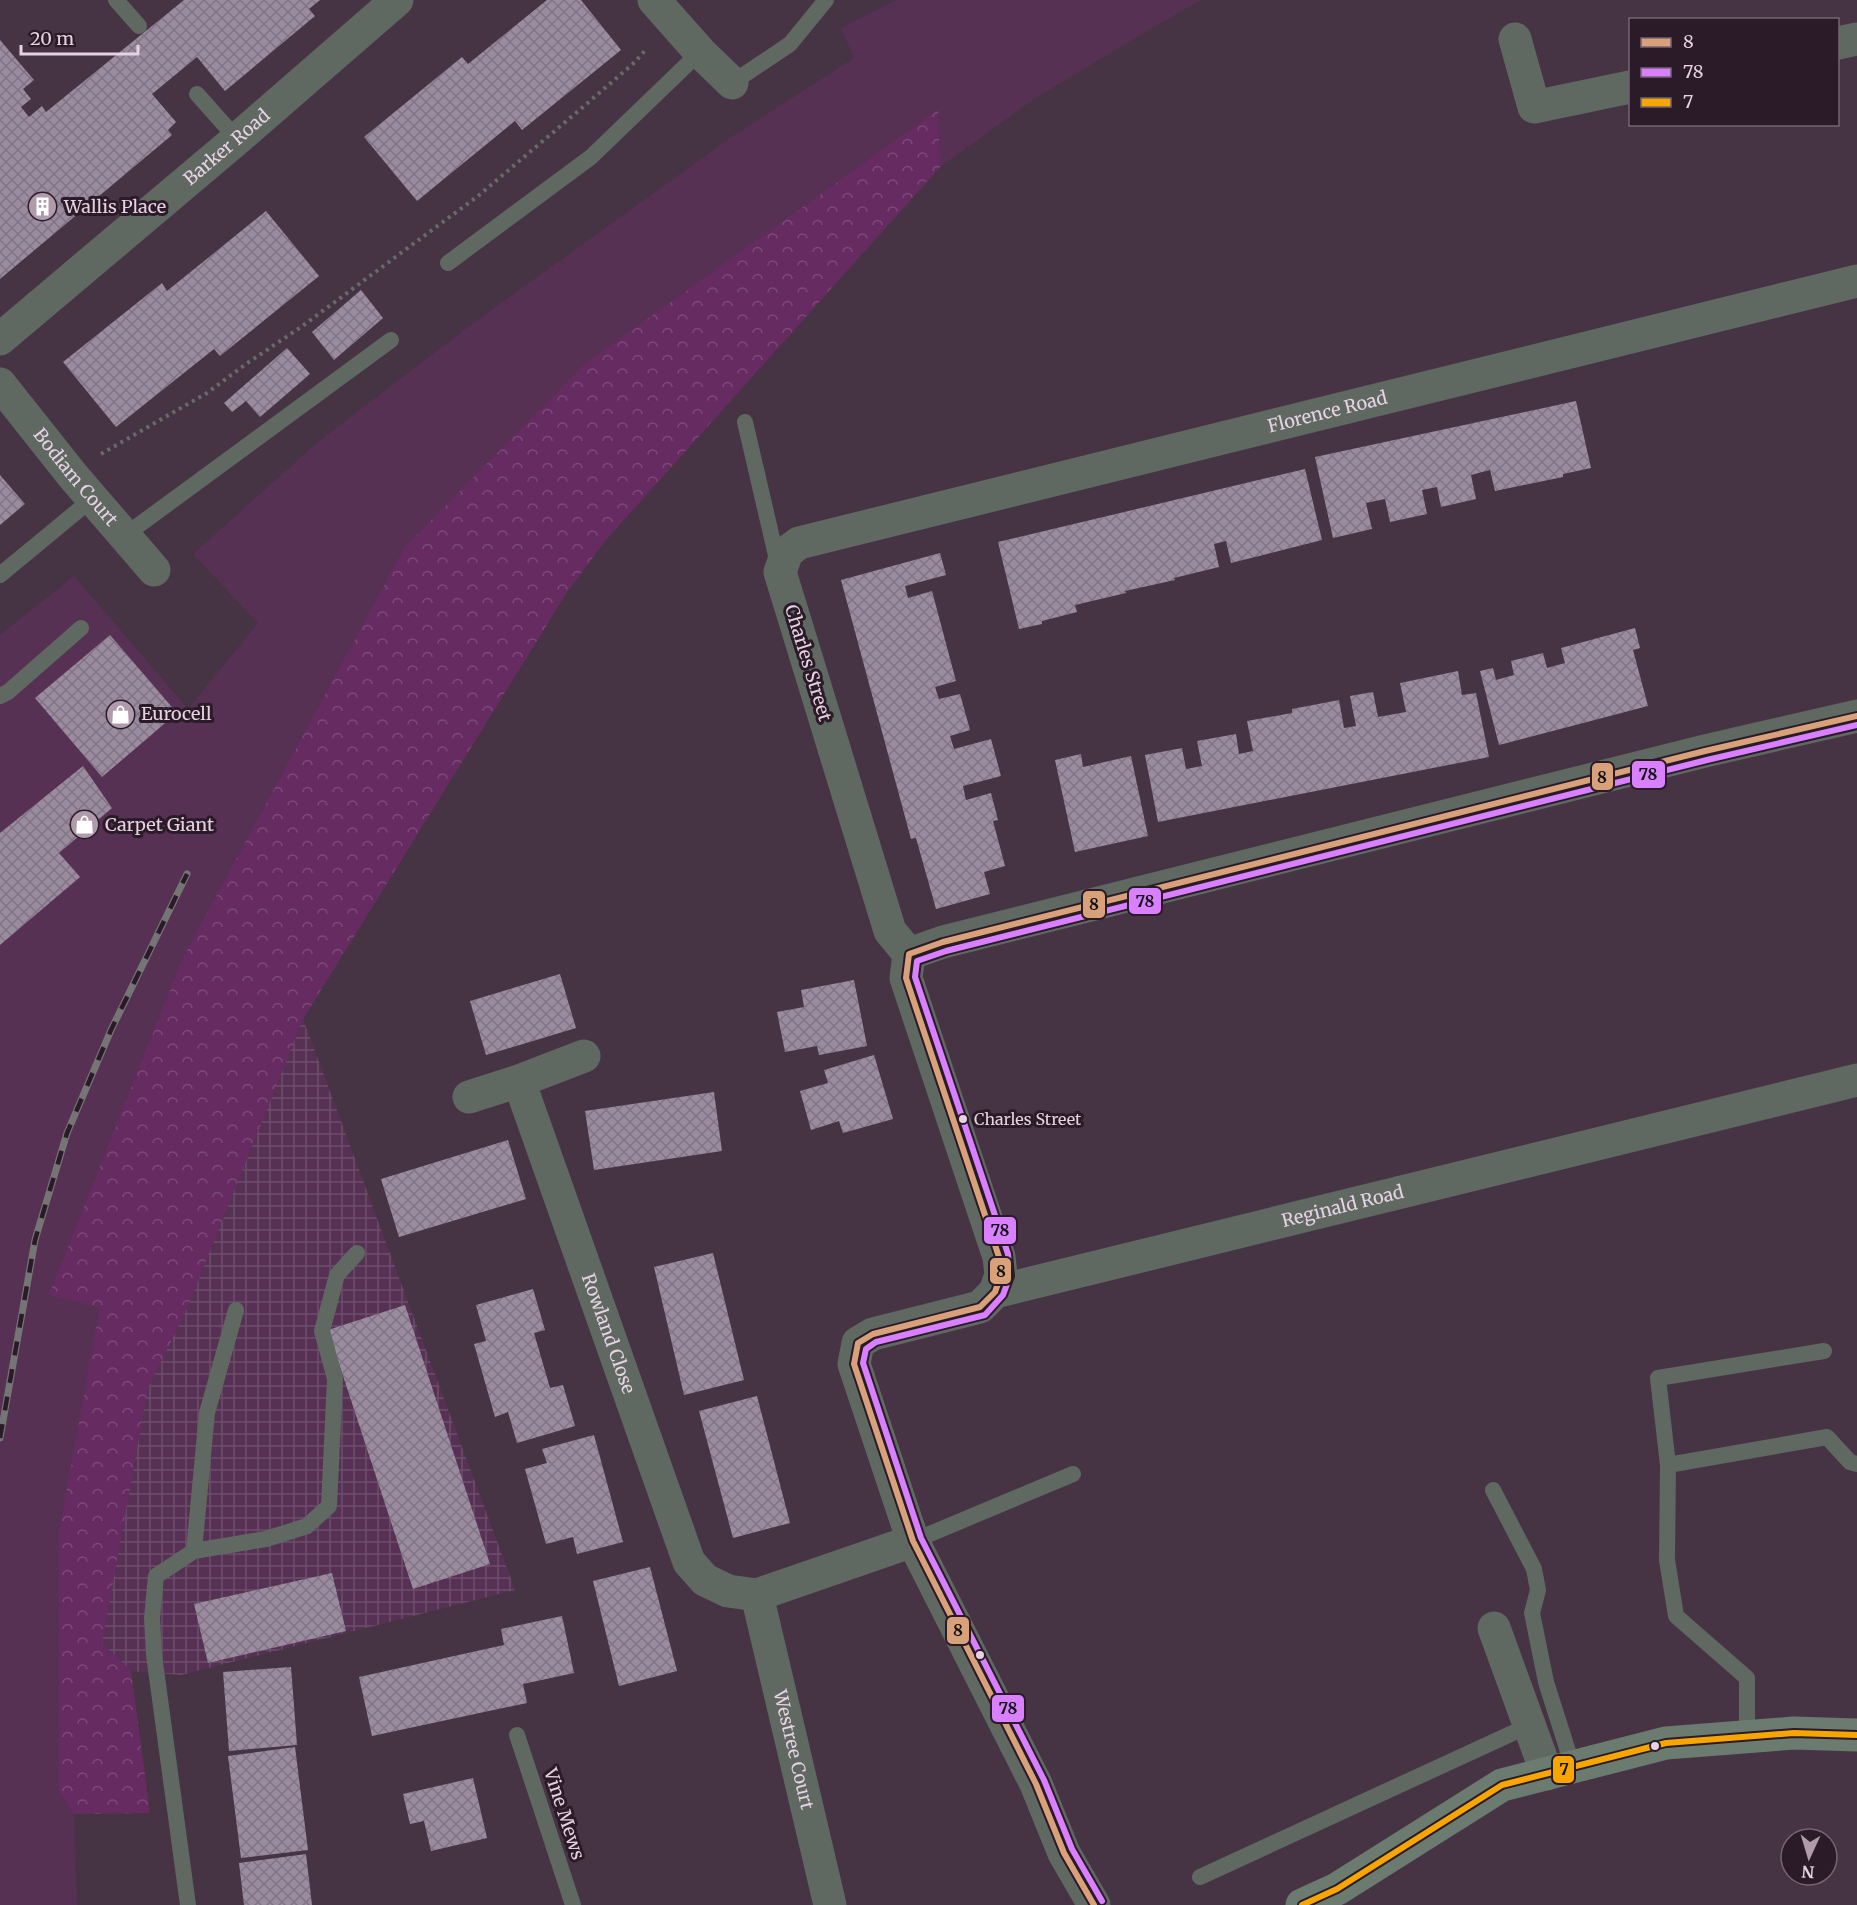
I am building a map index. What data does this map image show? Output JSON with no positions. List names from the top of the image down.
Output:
{
  "streets": {
    "street": [
      "Barker Road",
      "Florence Road",
      "Bodiam Court",
      "Charles Street",
      "Reginald Road",
      "Rowland Close",
      "Westree Court"
    ],
    "lane": ["Vine Mews"]
  },
  "crossings": [
    ["Florence Road", "Charles Street"],
    ["Reginald Road", "Rowland Close"],
    ["Rowland Close", "Westree Court"]
  ],
  "places": {
    "building": ["Wallis Place"],
    "shop": ["Eurocell", "Carpet Giant"],
    "other": ["Charles Street"]
  },
  "lines": ["transit line 8", "transit line 78", "transit line 7"],
  "legend": ["8", "78", "7"],
  "scale_bar": "20 m",
  "north": "bottom"
}
